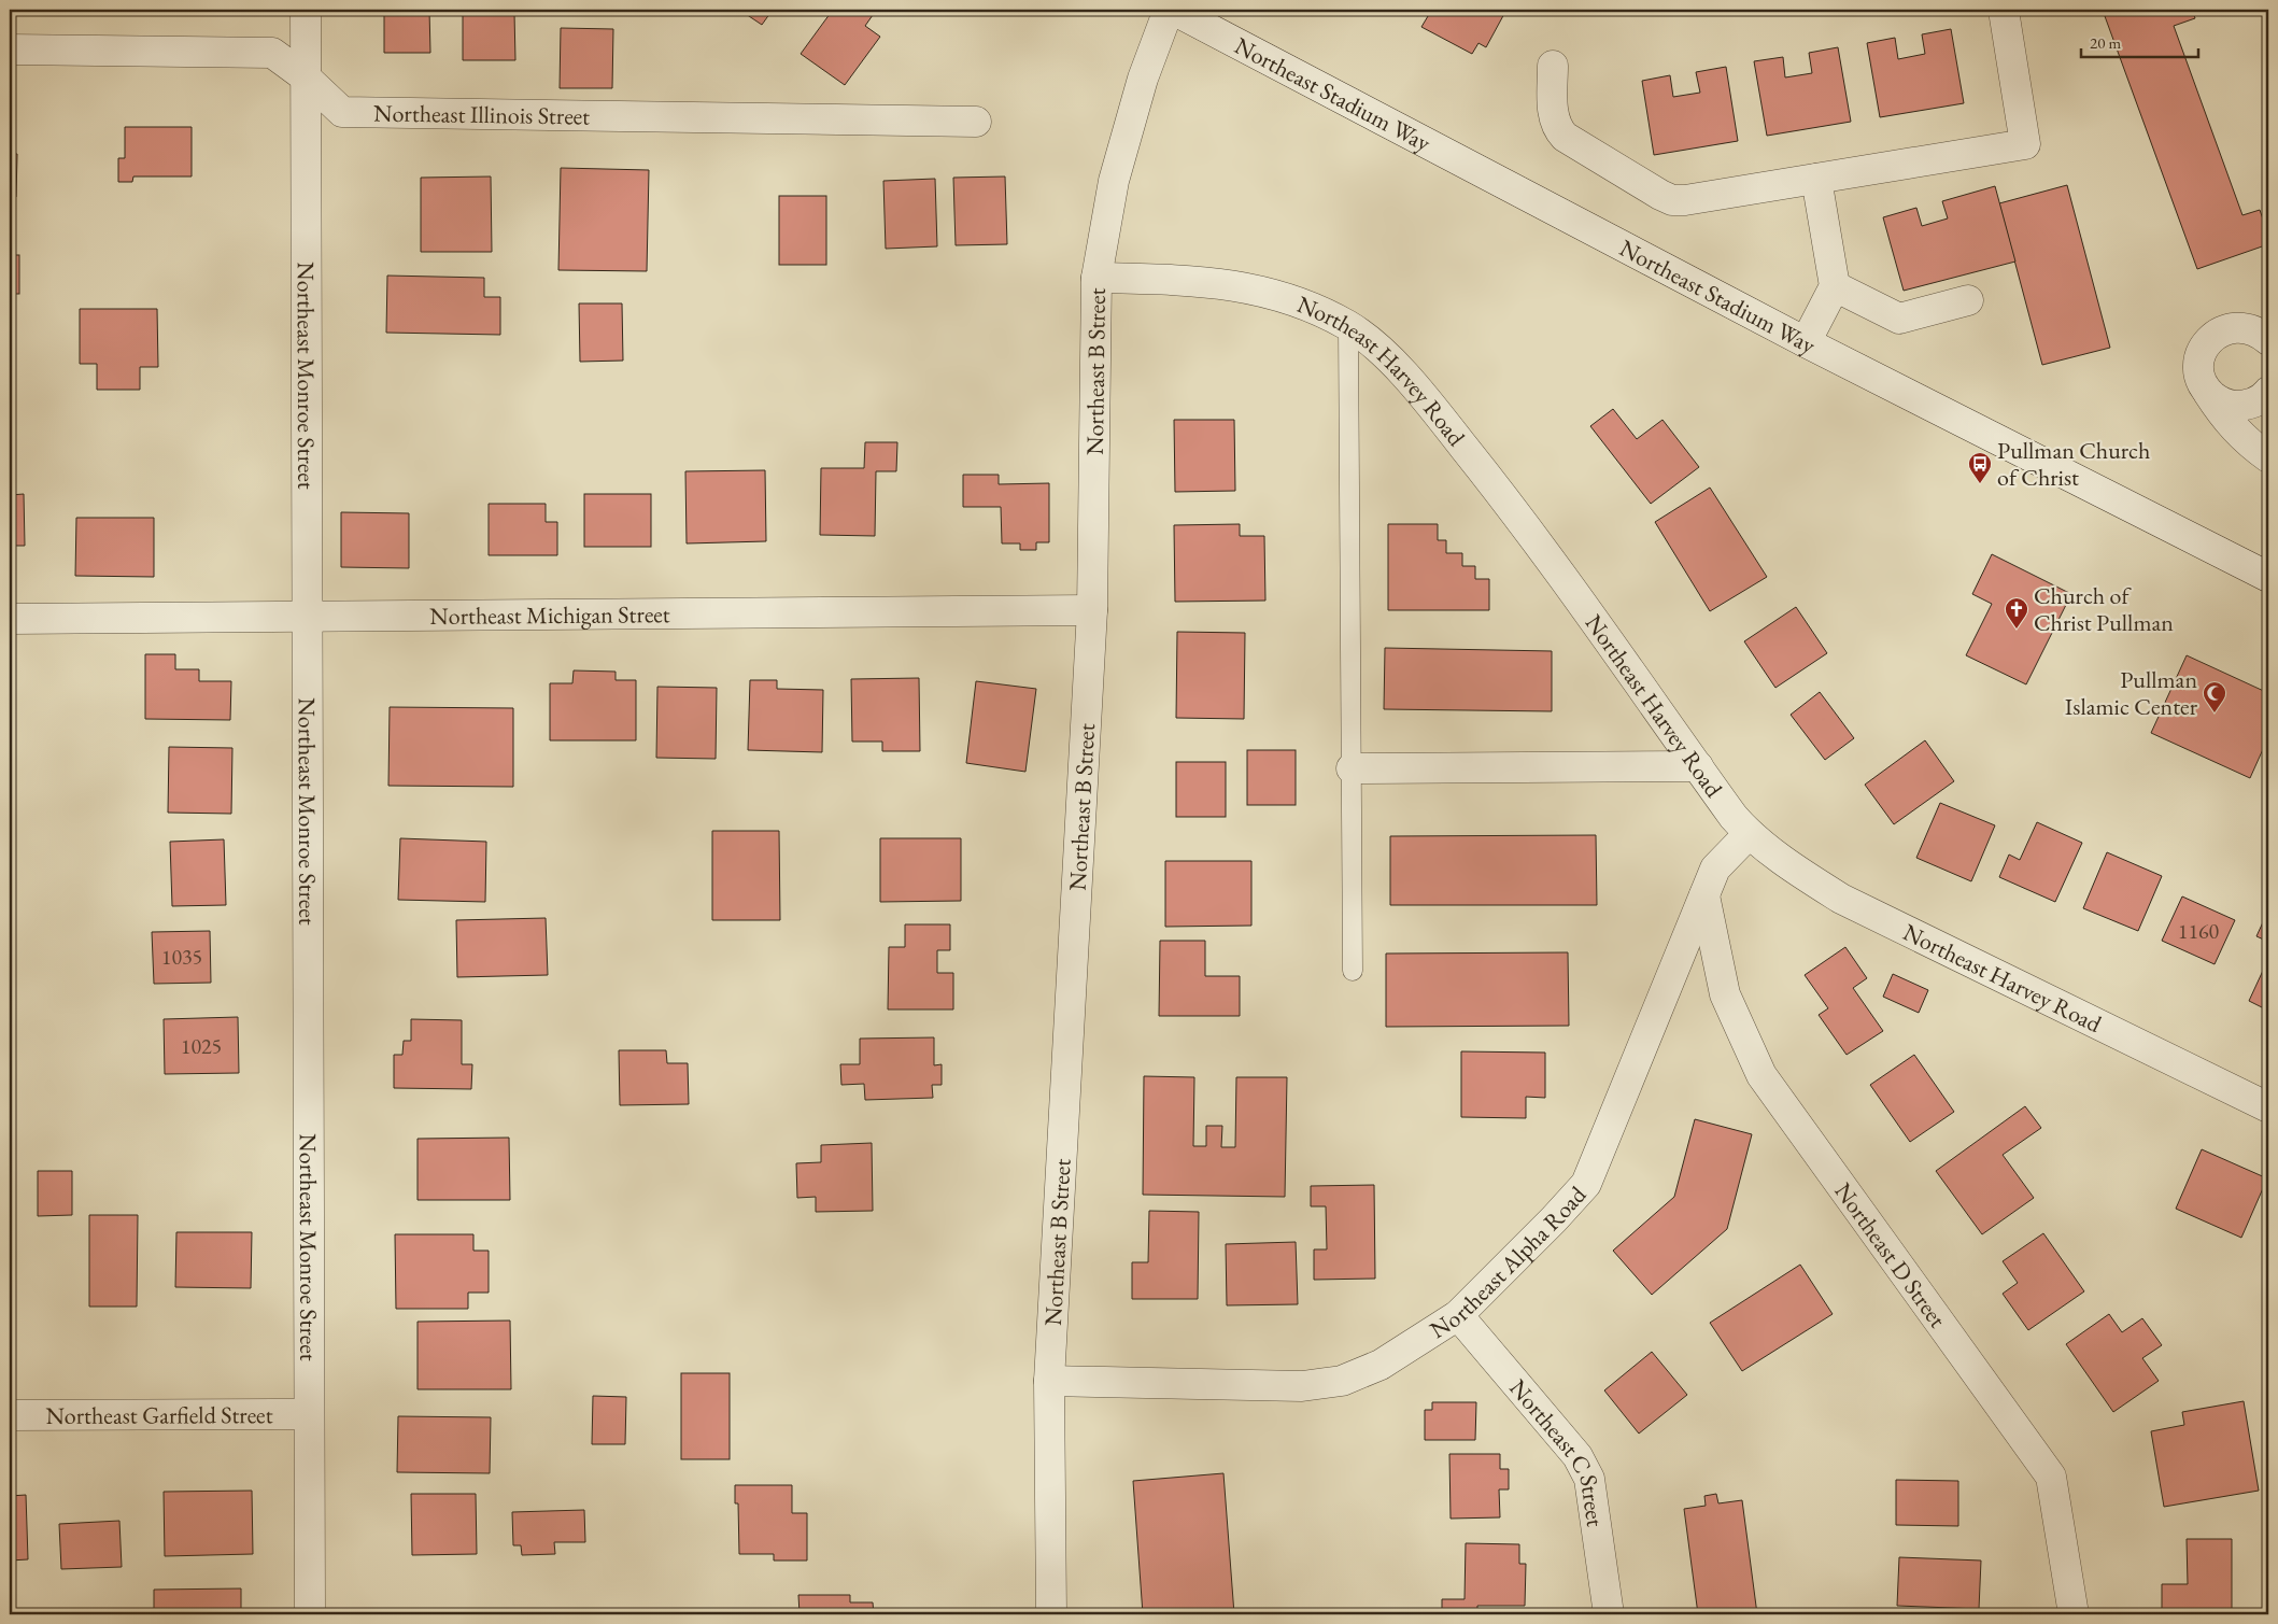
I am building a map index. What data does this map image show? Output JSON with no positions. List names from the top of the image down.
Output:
{
  "streets": {
    "street": [
      "Northeast Stadium Way",
      "Northeast Illinois Street",
      "Northeast B Street",
      "Northeast Harvey Road",
      "Northeast Monroe Street",
      "Northeast Michigan Street",
      "Northeast D Street",
      "Northeast Alpha Road",
      "Northeast Garfield Street",
      "Northeast C Street"
    ]
  },
  "crossings": [
    ["Northeast Stadium Way", "Northeast B Street"],
    ["Northeast Illinois Street", "Northeast Monroe Street"],
    ["Northeast B Street", "Northeast Harvey Road"],
    ["Northeast B Street", "Northeast Michigan Street"],
    ["Northeast B Street", "Northeast Alpha Road"],
    ["Northeast Harvey Road", "Northeast Alpha Road"],
    ["Northeast Monroe Street", "Northeast Michigan Street"],
    ["Northeast Monroe Street", "Northeast Garfield Street"],
    ["Northeast D Street", "Northeast Alpha Road"],
    ["Northeast Alpha Road", "Northeast C Street"]
  ],
  "places": {
    "bus stop": ["Pullman Church of Christ"],
    "church": ["Church of Christ Pullman"],
    "mosque": ["Pullman Islamic Center"]
  },
  "house_numbers": ["1160", "1035", "1025"],
  "scale_bar": "20 m"
}
